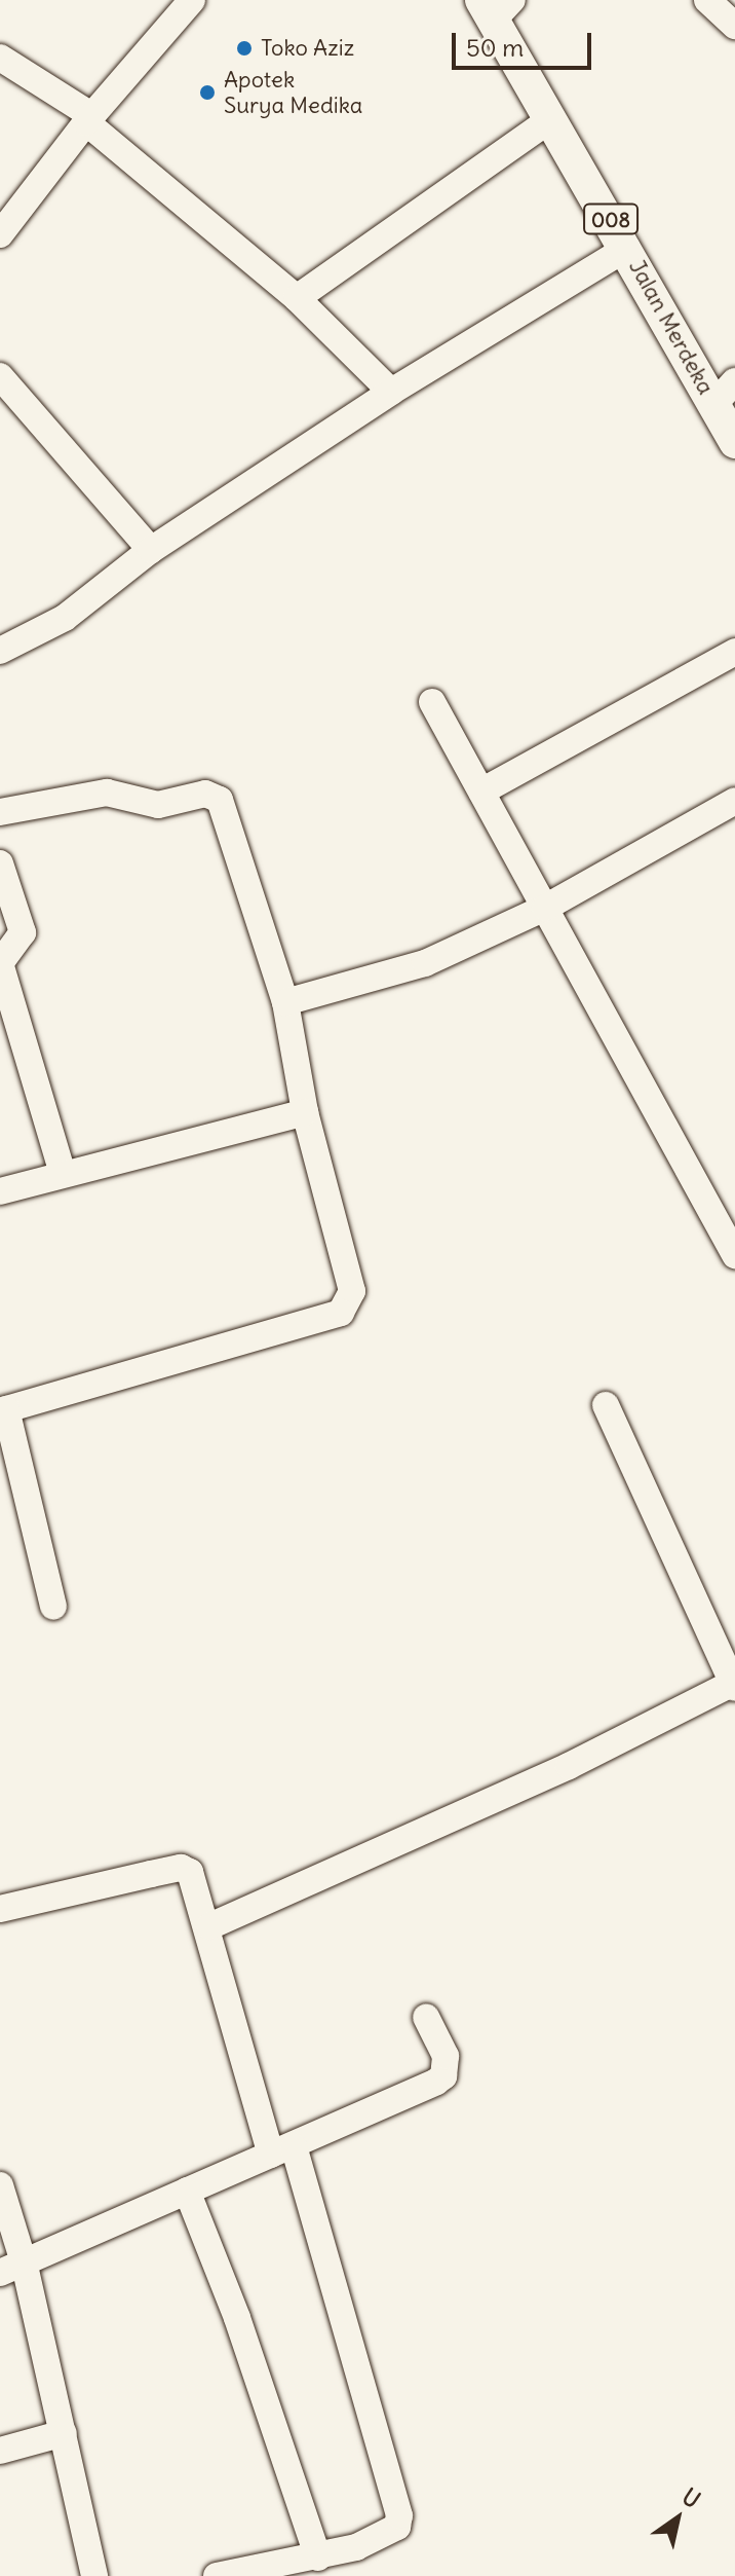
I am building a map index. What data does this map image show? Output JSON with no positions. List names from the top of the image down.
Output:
{
  "streets": {
    "main road": ["008", "Jalan Merdeka"]
  },
  "places": ["Toko Aziz", "Apotek Surya Medika"],
  "scale_bar": "50 m",
  "north": "top right"
}
